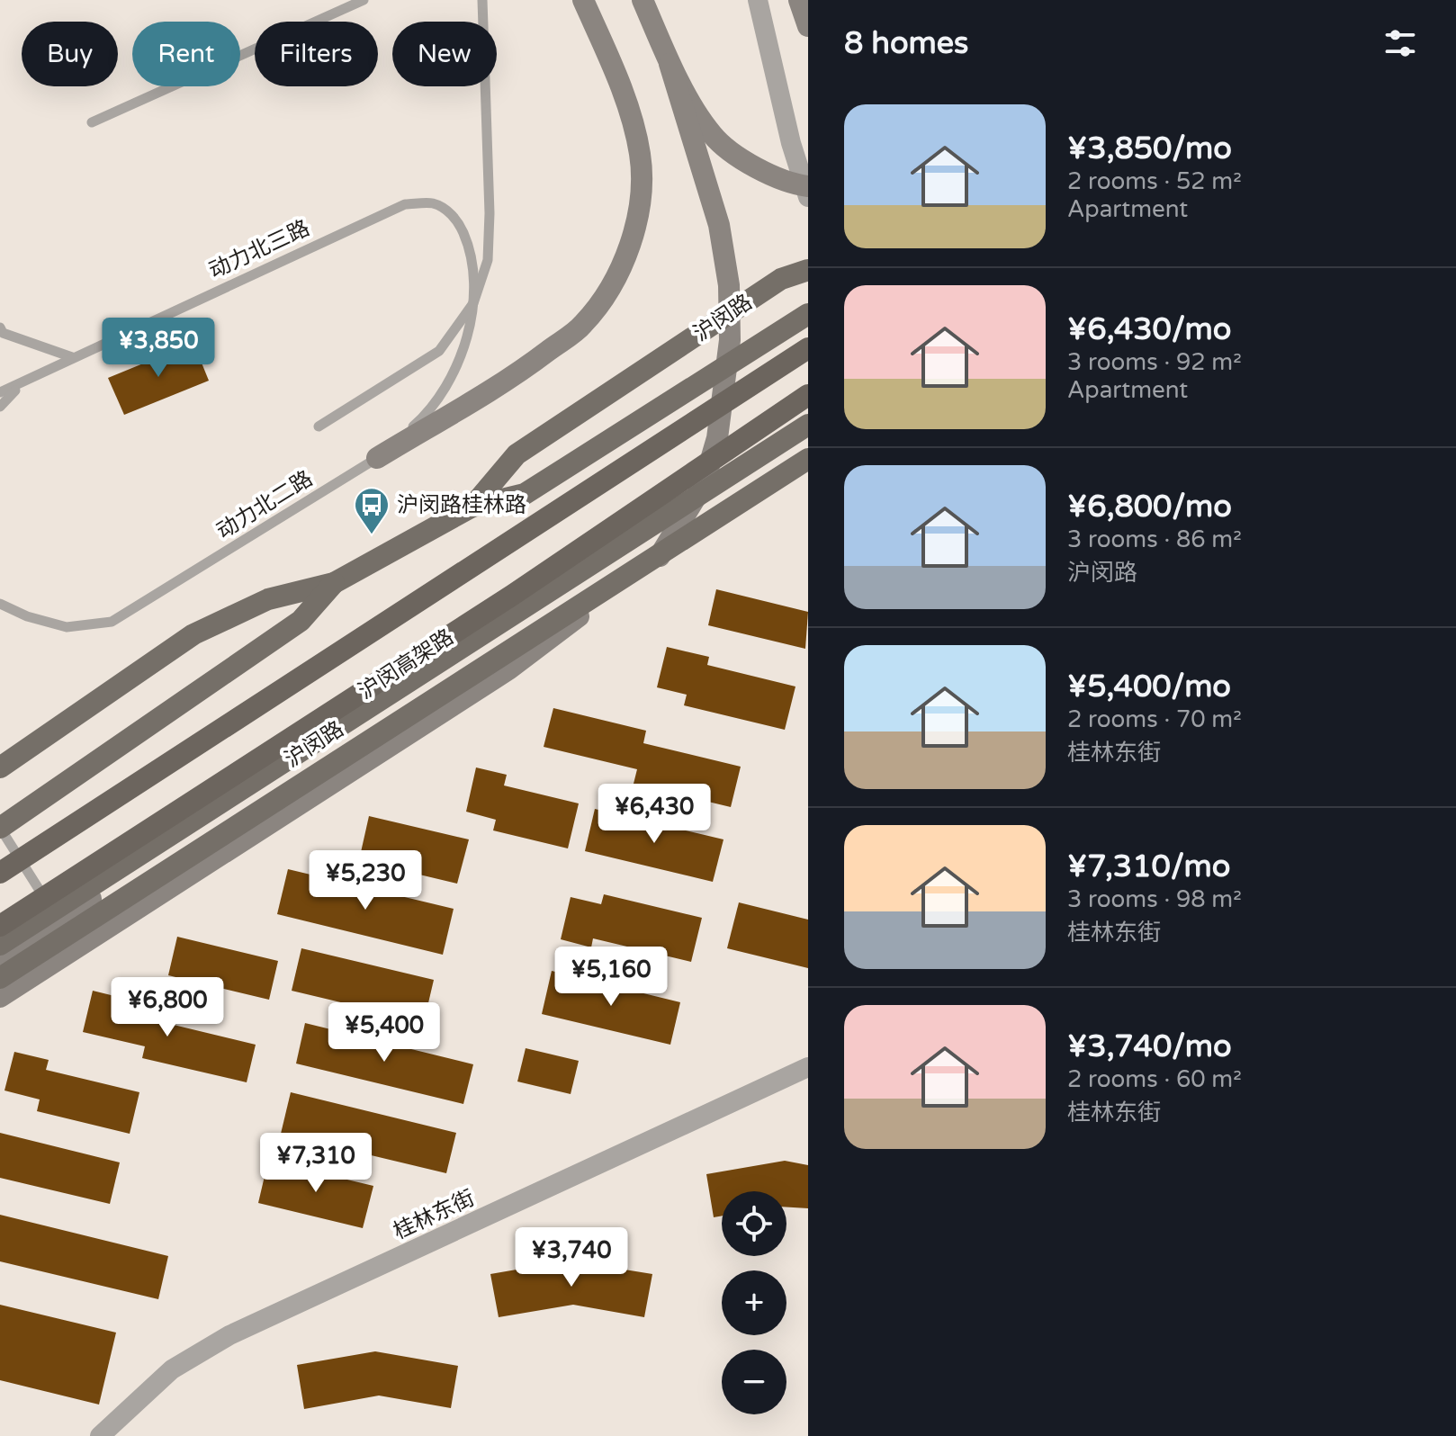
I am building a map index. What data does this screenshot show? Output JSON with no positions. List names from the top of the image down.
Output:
{
  "streets": {
    "highway": ["沪闵高架路"],
    "main road": ["沪闵路"],
    "street": ["桂林东街"],
    "lane": ["动力北三路", "动力北二路"]
  },
  "crossings": [
    ["动力北三路", "动力北二路"]
  ],
  "places": {
    "bus stop": ["沪闵路桂林路"]
  },
  "page": {
    "heading": "8 homes",
    "chip": [
      "Buy",
      "Rent",
      "Filters",
      "New"
    ],
    "list": [
      {
        "name": "¥3,850/mo",
        "note": "2 rooms · 52 m² · Apartment"
      },
      {
        "name": "¥6,430/mo",
        "note": "3 rooms · 92 m² · Apartment"
      },
      {
        "name": "¥6,800/mo",
        "note": "3 rooms · 86 m² · 沪闵路"
      },
      {
        "name": "¥5,400/mo",
        "note": "2 rooms · 70 m² · 桂林东街"
      },
      {
        "name": "¥7,310/mo",
        "note": "3 rooms · 98 m² · 桂林东街"
      },
      {
        "name": "¥3,740/mo",
        "note": "2 rooms · 60 m² · 桂林东街"
      }
    ],
    "price": [
      "¥3,850",
      "¥6,430",
      "¥5,230",
      "¥5,160",
      "¥6,800",
      "¥5,400",
      "¥7,310",
      "¥3,740"
    ],
    "map_buttons": ["+", "−"]
  }
}
